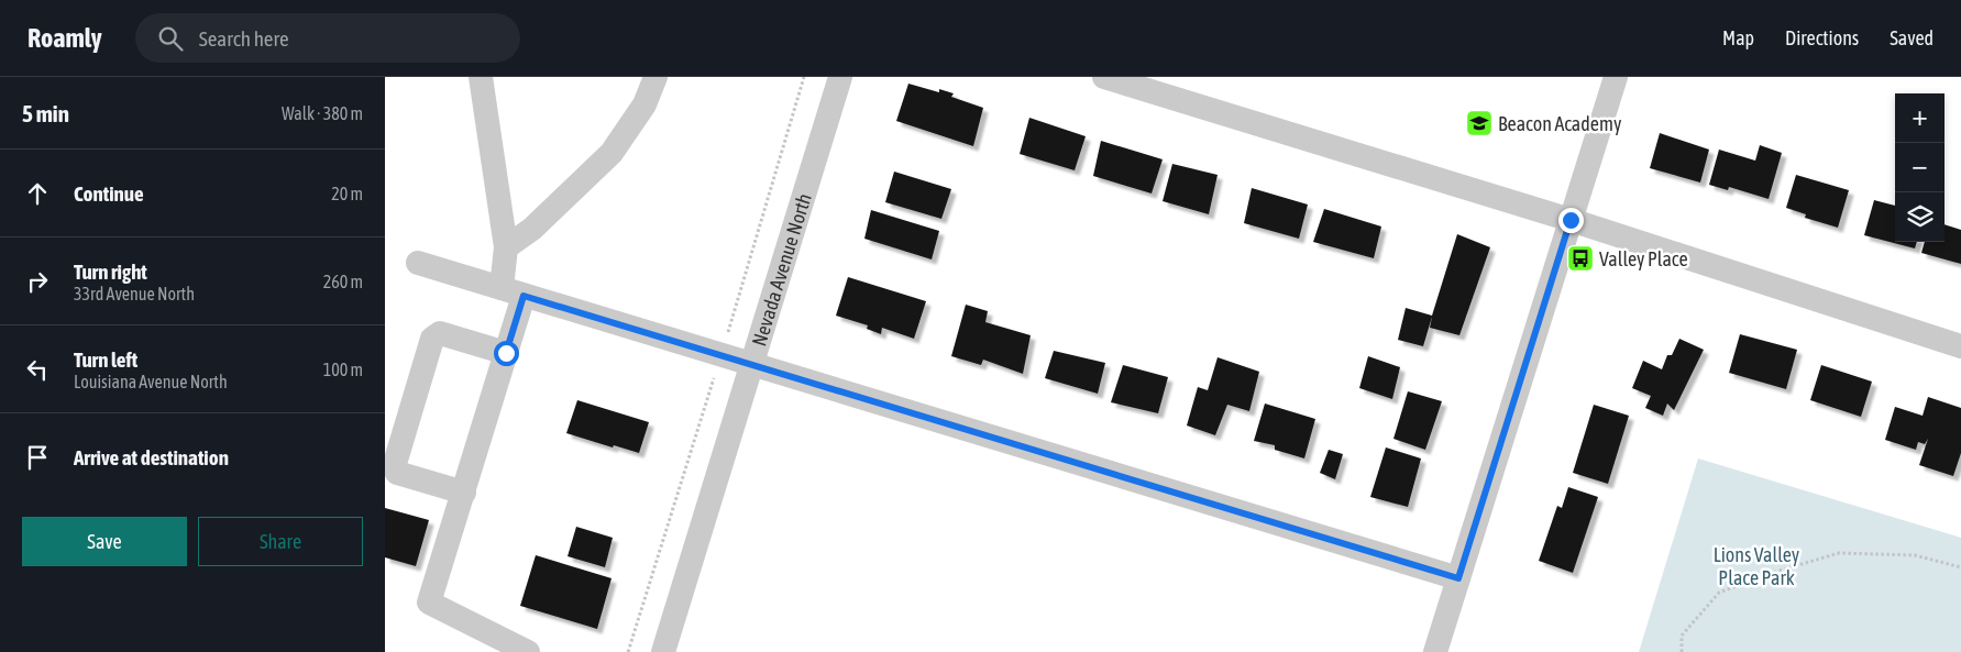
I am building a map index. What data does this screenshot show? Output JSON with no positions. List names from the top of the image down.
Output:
{
  "streets": {
    "street": ["Nevada Avenue North"]
  },
  "parks": ["Lions Valley Place Park"],
  "places": {
    "school or university": ["Beacon Academy"],
    "bus stop": ["Valley Place"]
  },
  "page": {
    "header": "Roamly",
    "search": "Search here",
    "nav": ["Map", "Directions", "Saved"],
    "heading": ["5 min", "Walk · 380 m"],
    "map_buttons": ["+", "−"],
    "list": [
      ["Continue", "20 m"],
      ["Turn right", "33rd Avenue North", "260 m"],
      ["Turn left", "Louisiana Avenue North", "100 m"],
      "Arrive at destination"
    ],
    "buttons": ["Save", "Share"]
  }
}
